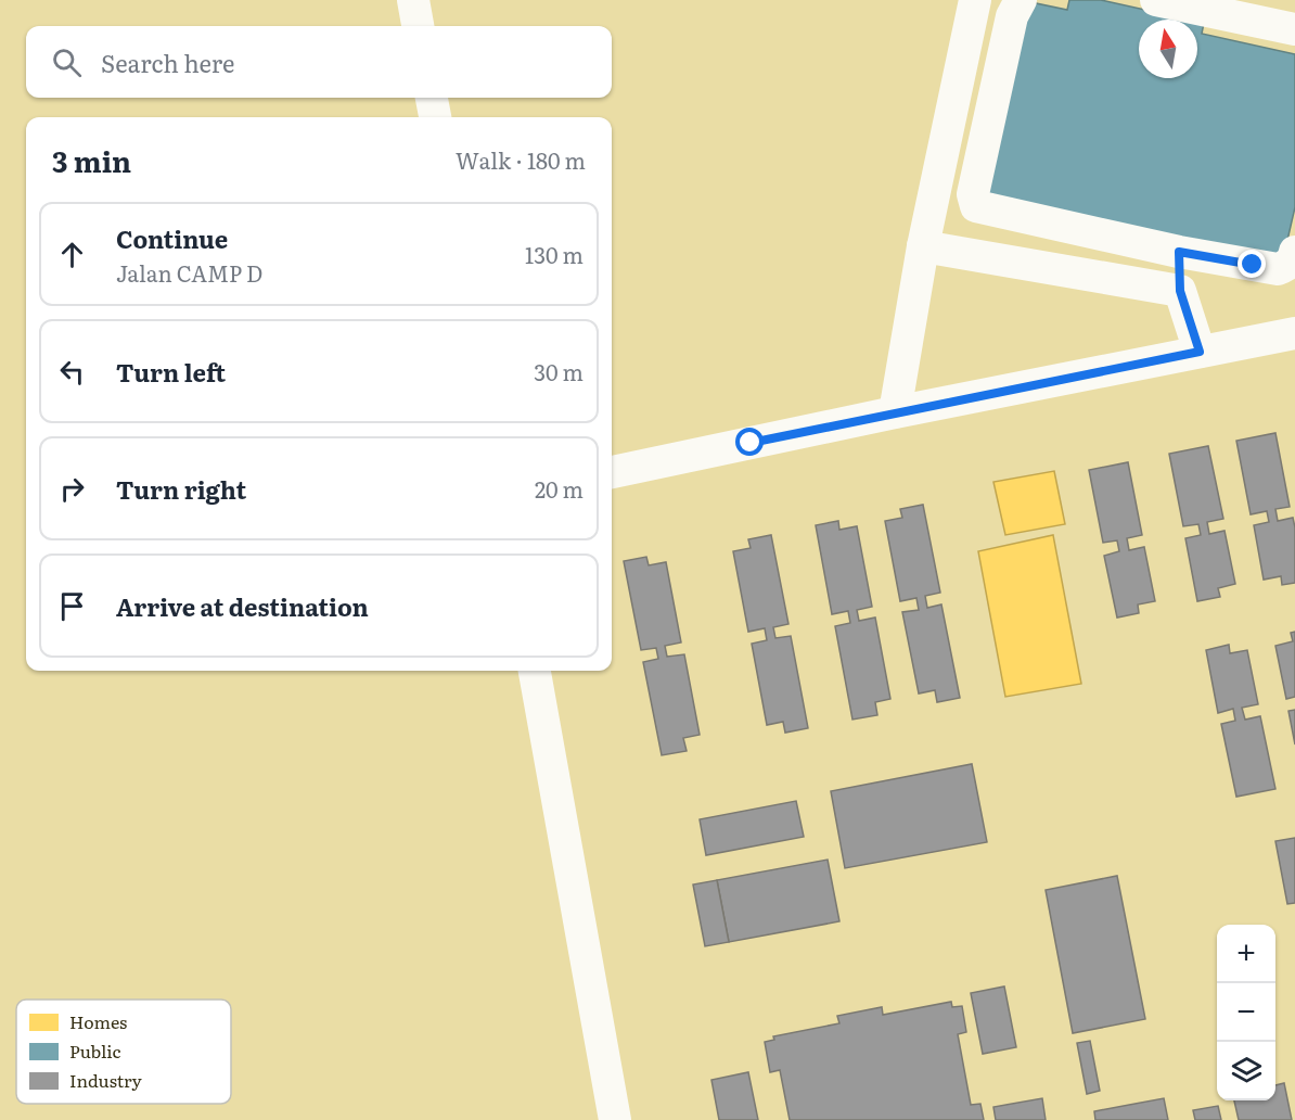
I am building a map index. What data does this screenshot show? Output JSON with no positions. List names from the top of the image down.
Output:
{
  "legend": ["Homes", "Public", "Industry"],
  "north": "top",
  "page": {
    "search": "Search here",
    "heading": ["3 min", "Walk · 180 m"],
    "list": [
      ["Continue", "Jalan CAMP D", "130 m"],
      ["Turn left", "30 m"],
      ["Turn right", "20 m"],
      "Arrive at destination"
    ],
    "map_buttons": ["+", "−"]
  }
}
